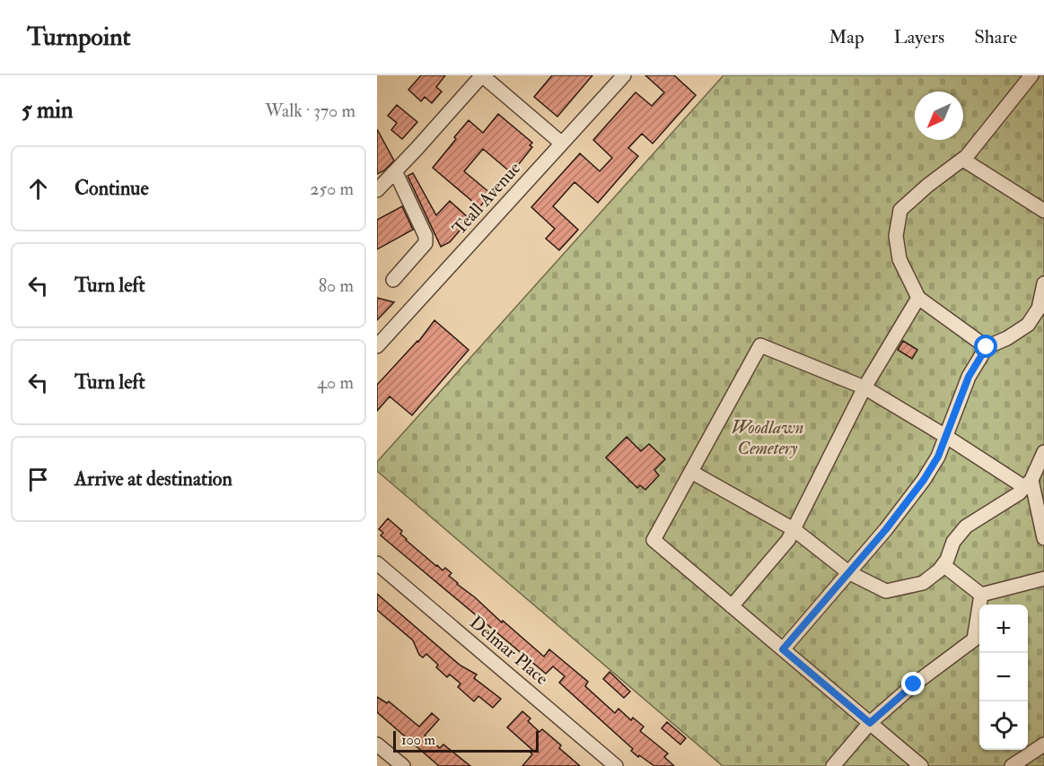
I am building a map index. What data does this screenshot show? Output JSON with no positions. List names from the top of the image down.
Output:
{
  "streets": {
    "street": ["Teall Avenue", "Delmar Place"]
  },
  "parks": ["Woodlawn Cemetery"],
  "scale_bar": "100 m",
  "north": "bottom left",
  "page": {
    "header": "Turnpoint",
    "nav": ["Map", "Layers", "Share"],
    "heading": ["5 min", "Walk · 370 m"],
    "list": [
      ["Continue", "250 m"],
      ["Turn left", "80 m"],
      ["Turn left", "40 m"],
      "Arrive at destination"
    ],
    "map_buttons": ["+", "−"],
    "scale": "100 m"
  }
}
